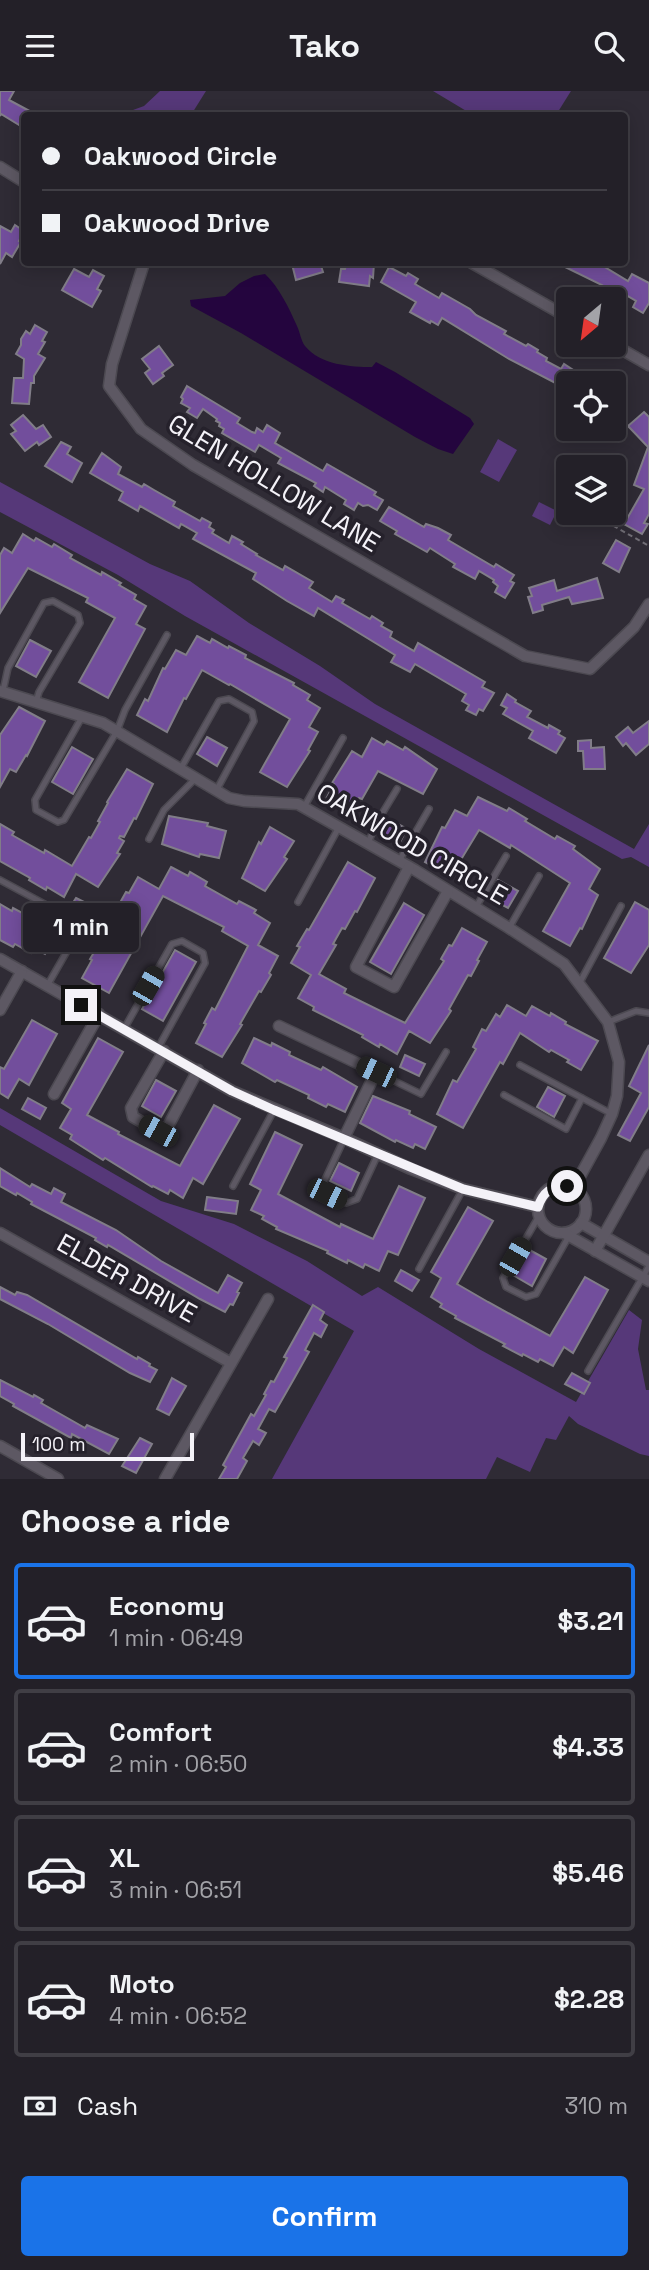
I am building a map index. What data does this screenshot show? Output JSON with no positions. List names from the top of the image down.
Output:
{
  "streets": {
    "street": ["GLEN HOLLOW LANE", "OAKWOOD CIRCLE", "ELDER DRIVE"]
  },
  "scale_bar": "100 m",
  "north": "bottom left",
  "page": {
    "header": "Tako",
    "banner": ["Oakwood Circle", "Oakwood Drive"],
    "bubble": "1 min",
    "scale": "100 m",
    "heading": "Choose a ride",
    "list": [
      {
        "name": "Economy",
        "note": "1 min · 06:49",
        "value": "$3.21"
      },
      {
        "name": "Comfort",
        "note": "2 min · 06:50",
        "value": "$4.33"
      },
      {
        "name": "XL",
        "note": "3 min · 06:51",
        "value": "$5.46"
      },
      {
        "name": "Moto",
        "note": "4 min · 06:52",
        "value": "$2.28"
      }
    ],
    "pay": ["Cash", "310 m"],
    "buttons": "Confirm"
  }
}
